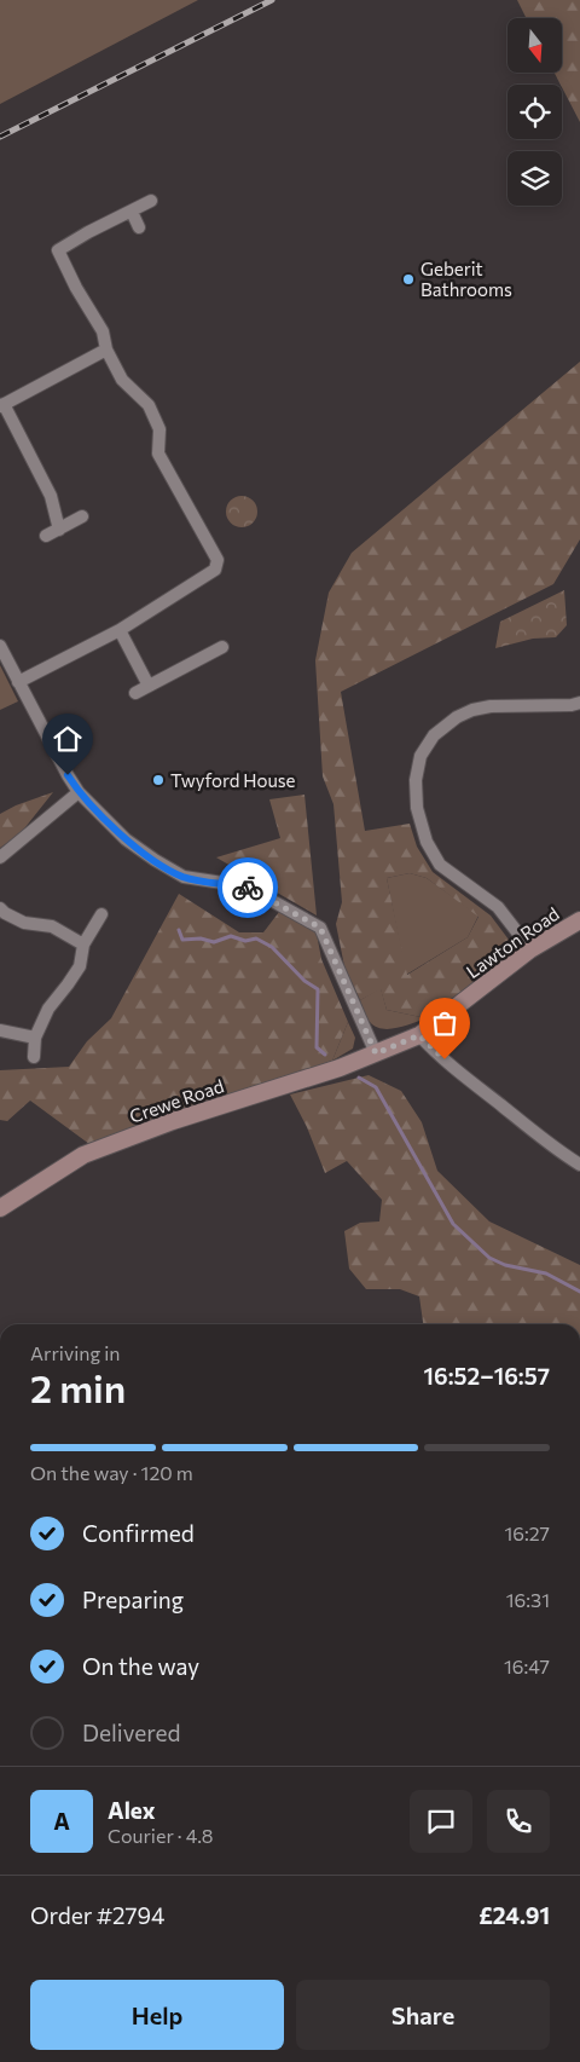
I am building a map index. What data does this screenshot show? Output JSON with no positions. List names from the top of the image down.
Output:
{
  "streets": {
    "main road": ["Lawton Road", "Crewe Road"]
  },
  "crossings": [
    ["Lawton Road", "Crewe Road"]
  ],
  "places": ["Geberit Bathrooms", "Twyford House"],
  "north": "bottom",
  "page": {
    "heading": ["2 min", "Arriving in", "16:52–16:57"],
    "panel": [
      "Alex",
      "Courier · 4.8",
      "Order #2794",
      "£24.91"
    ],
    "bar": "On the way · 120 m",
    "list": [
      ["Confirmed", "16:27"],
      ["Preparing", "16:31"],
      ["On the way", "16:47"],
      "Delivered"
    ],
    "round": "A",
    "buttons": ["Help", "Share"]
  }
}
